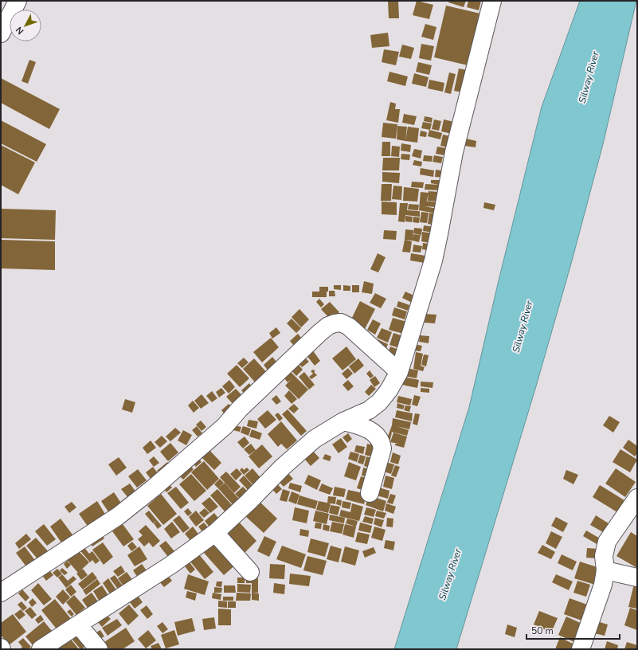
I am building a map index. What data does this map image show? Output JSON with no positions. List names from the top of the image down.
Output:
{
  "water": ["Silway River"],
  "scale_bar": "50 m",
  "north": "bottom left"
}
